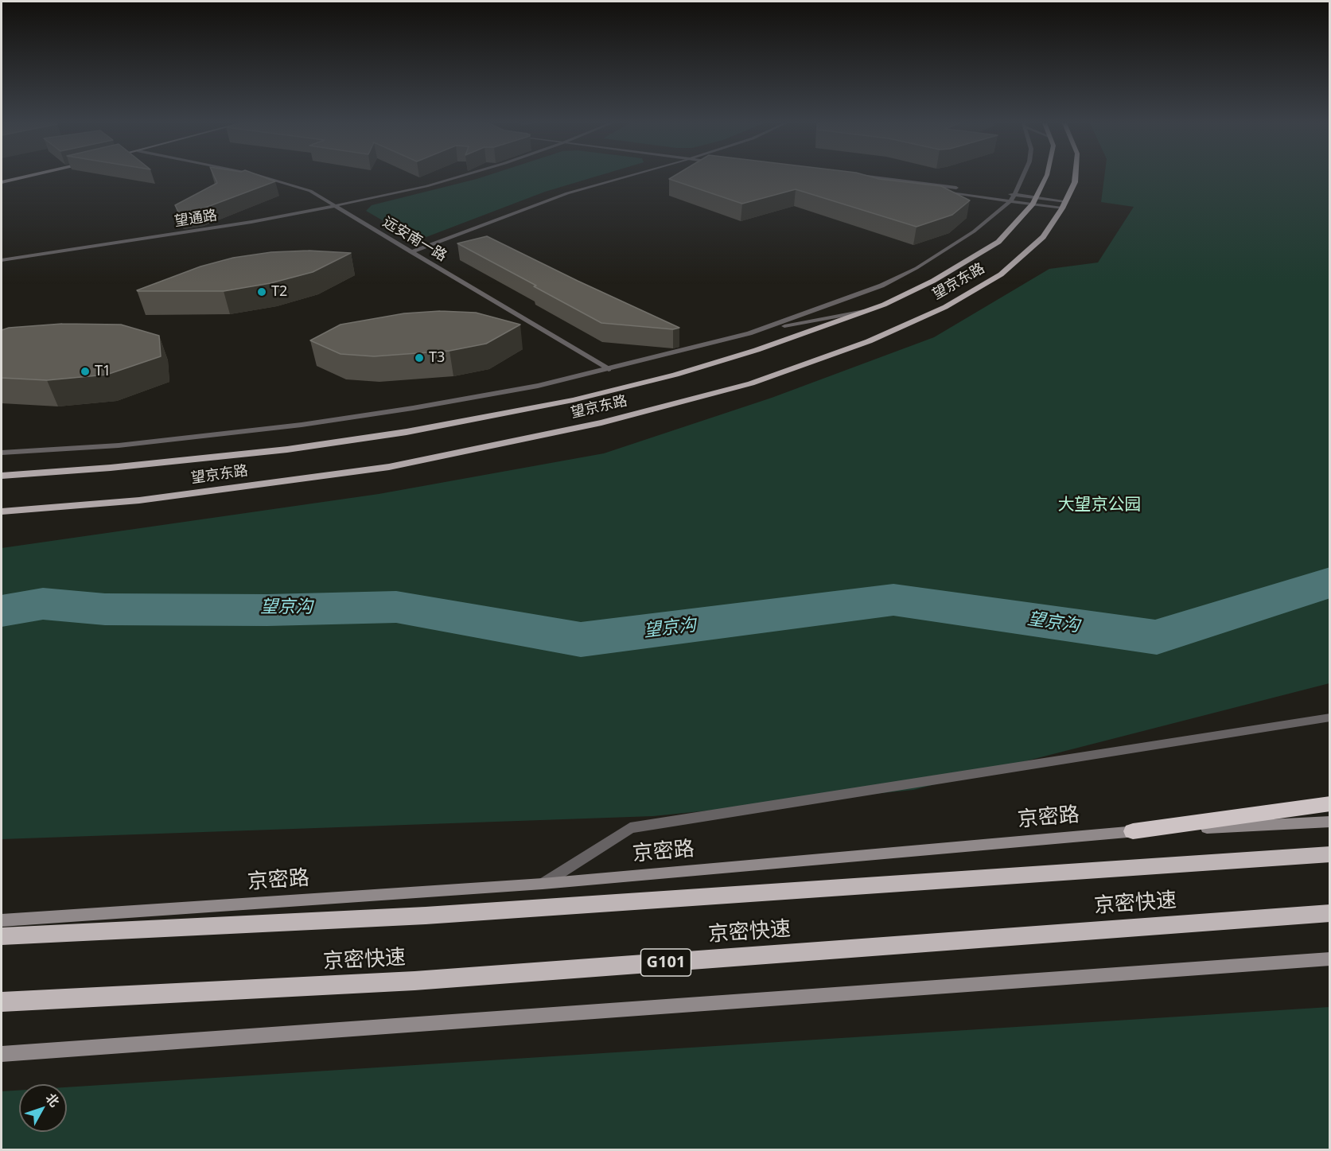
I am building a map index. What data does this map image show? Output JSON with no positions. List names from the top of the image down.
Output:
{
  "streets": {
    "highway": ["京密快速", "G101"],
    "main road": ["望京东路", "京密路"],
    "street": ["望通路", "远安南一路"]
  },
  "crossings": [
    ["望通路", "远安南一路"]
  ],
  "water": ["望京沟"],
  "parks": ["大望京公园"],
  "places": ["T2", "T3", "T1"],
  "north": "top right"
}
